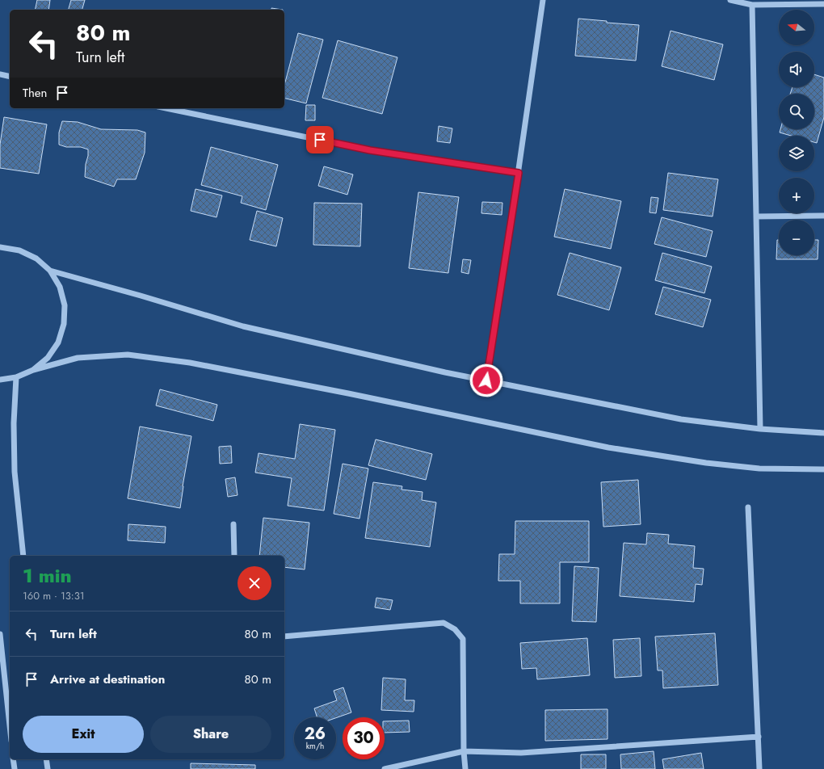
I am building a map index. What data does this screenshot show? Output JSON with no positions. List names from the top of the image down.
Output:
{
  "north": "left",
  "page": {
    "map_buttons": ["+", "−"],
    "turn": ["80 m", "Turn left"],
    "then": "Then",
    "heading": ["1 min", "160 m · 13:31"],
    "list": [
      {
        "name": "Turn left",
        "value": "80 m"
      },
      {
        "name": "Arrive at destination",
        "value": "80 m"
      }
    ],
    "buttons": ["Exit", "Share"],
    "speed": "26 km/h",
    "limit": "30"
  }
}
